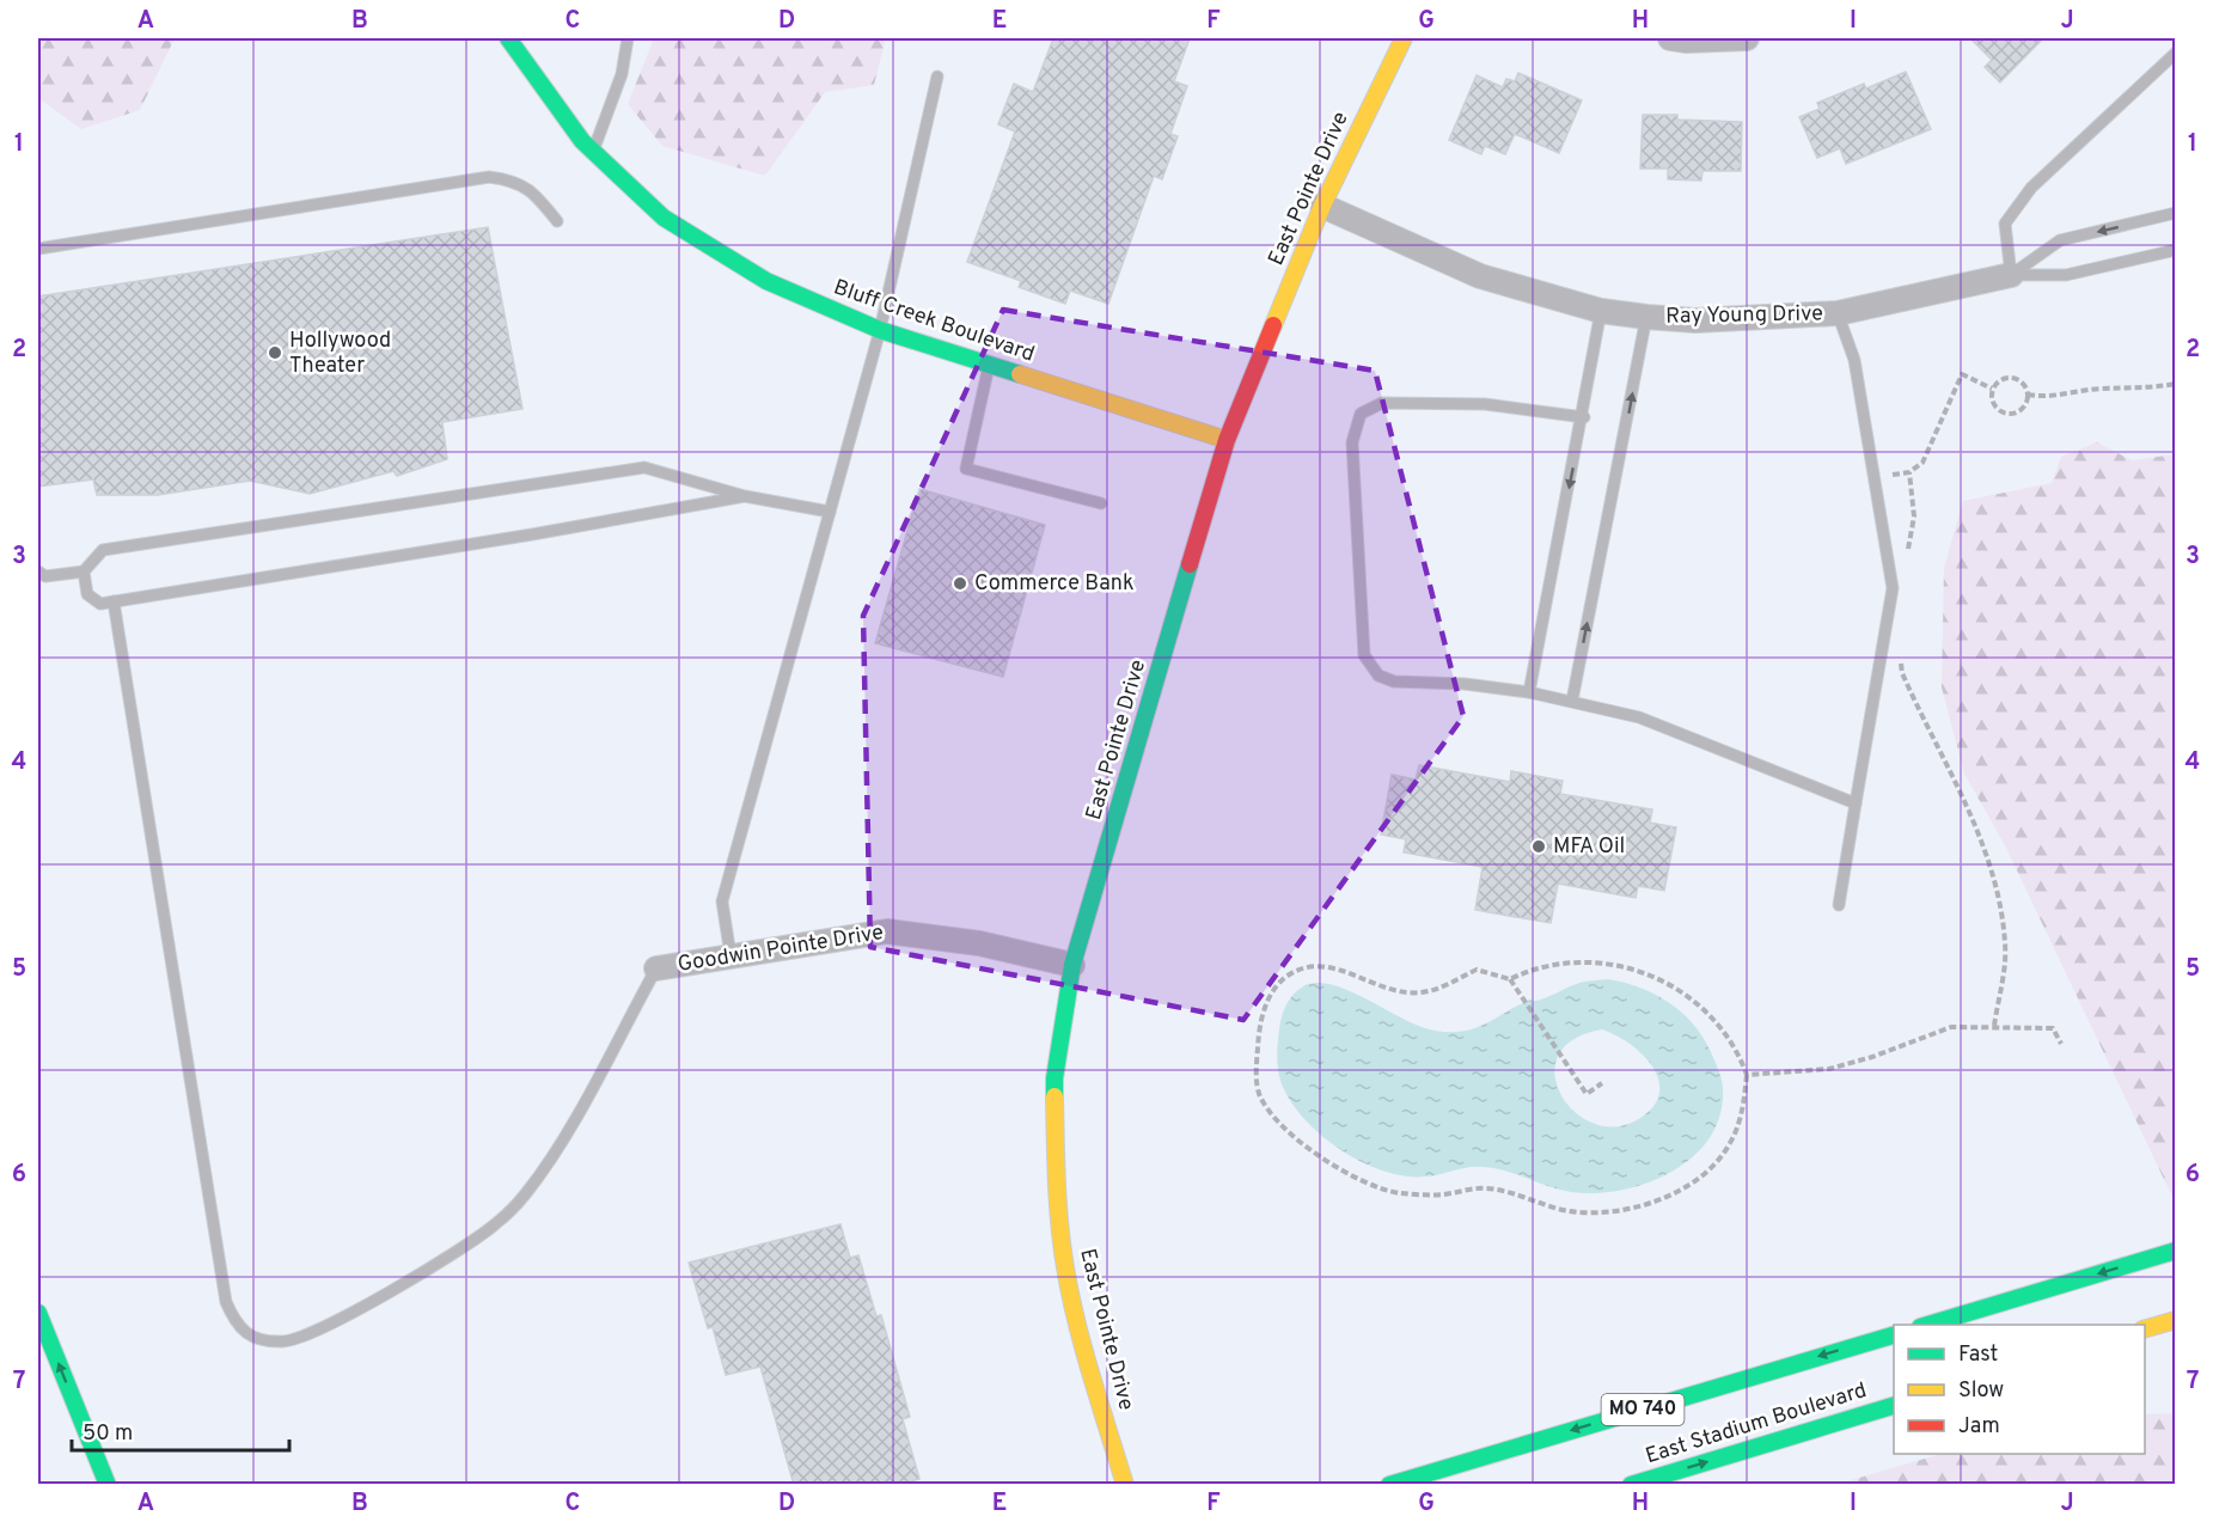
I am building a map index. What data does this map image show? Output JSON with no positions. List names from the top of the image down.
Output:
{
  "streets": {
    "main road": [
      "East Pointe Drive",
      "Bluff Creek Boulevard",
      "MO 740",
      "East Stadium Boulevard"
    ],
    "street": ["Ray Young Drive", "Goodwin Pointe Drive"]
  },
  "crossings": [
    ["East Pointe Drive", "Ray Young Drive"],
    ["East Pointe Drive", "Bluff Creek Boulevard"],
    ["East Pointe Drive", "Goodwin Pointe Drive"]
  ],
  "places": ["Hollywood Theater", "Commerce Bank", "MFA Oil"],
  "legend": ["Fast", "Slow", "Jam"],
  "scale_bar": "50 m",
  "grid": {
    "columns": [
      "A",
      "B",
      "C",
      "D",
      "E",
      "F",
      "G",
      "H",
      "I",
      "J"
    ],
    "rows": [
      "1",
      "2",
      "3",
      "4",
      "5",
      "6",
      "7"
    ]
  }
}
